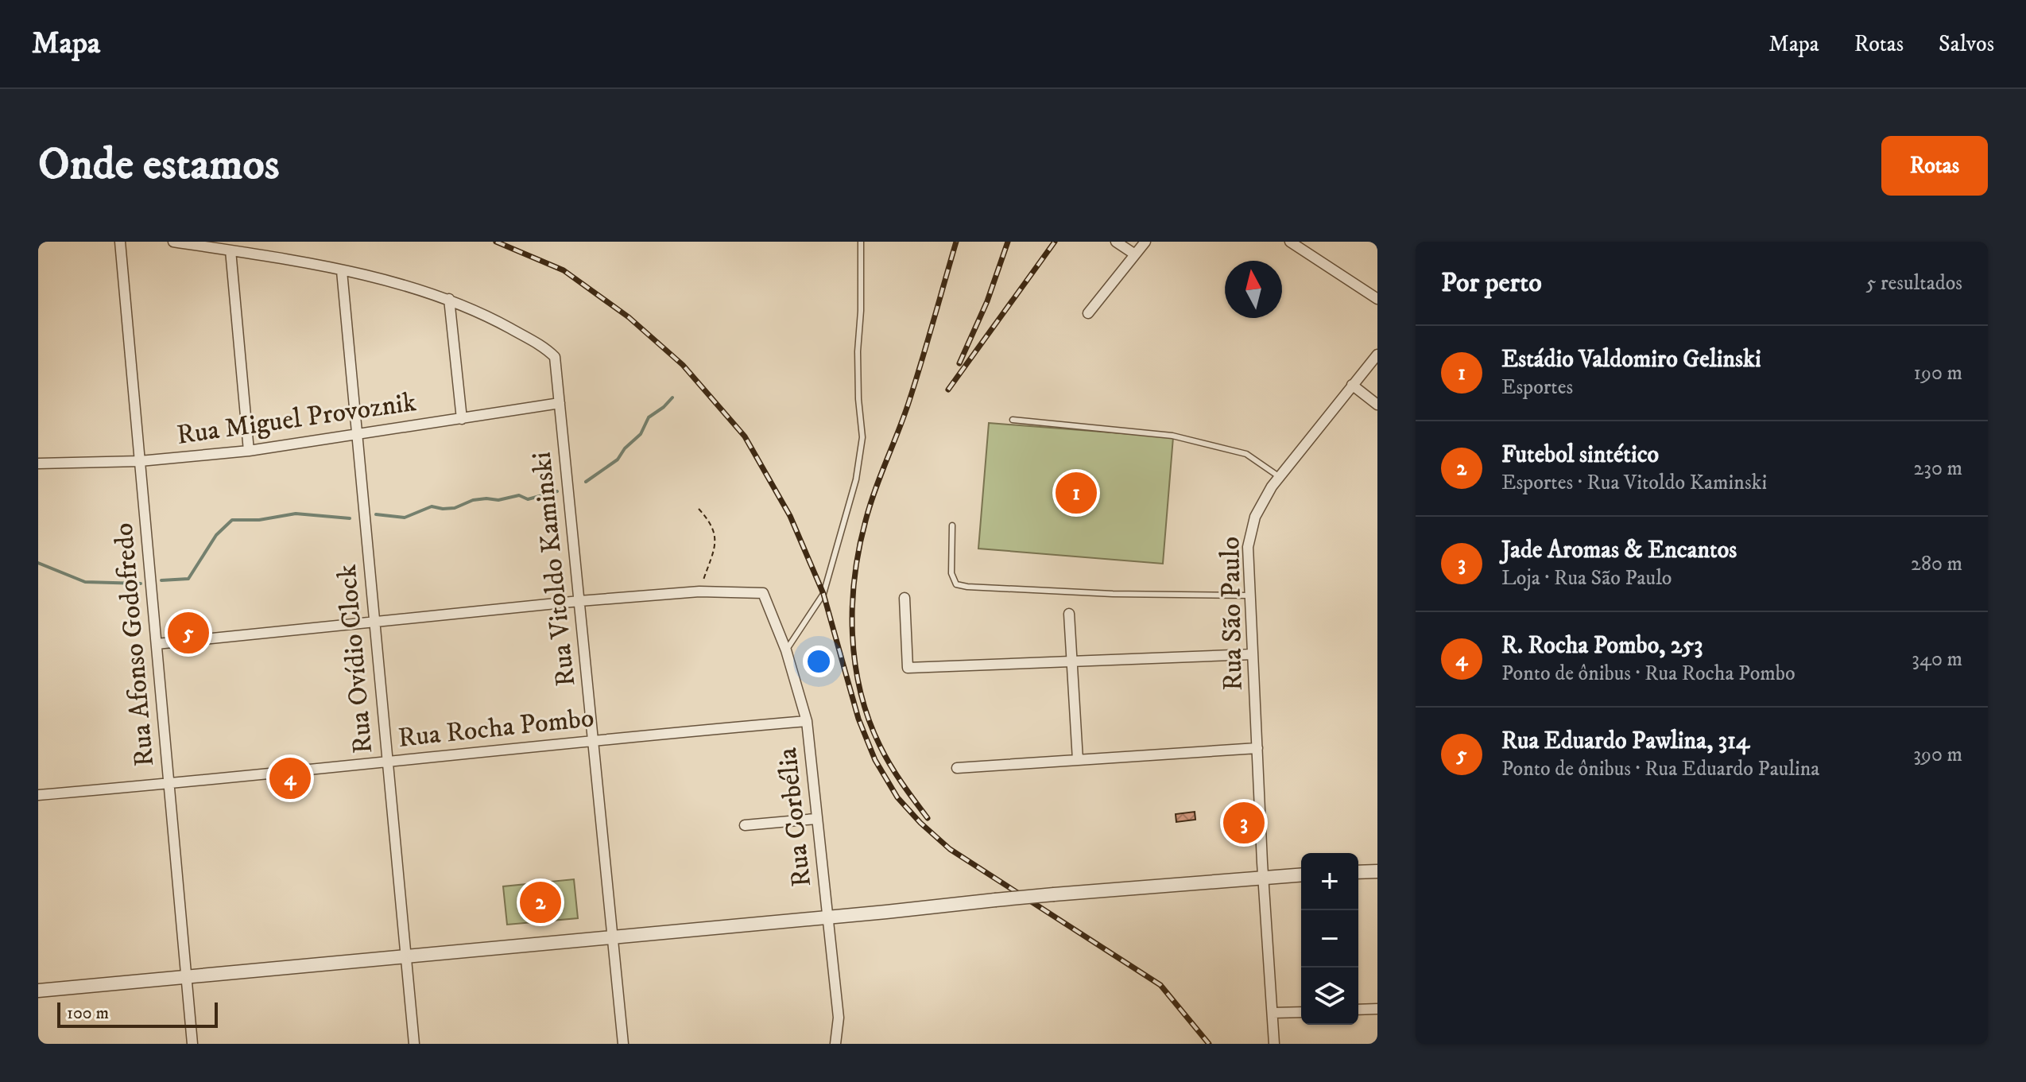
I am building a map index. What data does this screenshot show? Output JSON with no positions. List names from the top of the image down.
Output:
{
  "streets": {
    "street": [
      "Rua Miguel Provoznik",
      "Rua Vitoldo Kaminski",
      "Rua São Paulo",
      "Rua Afonso Godofredo",
      "Rua Ovídio Clock",
      "Rua Rocha Pombo",
      "Rua Corbélia"
    ]
  },
  "crossings": [
    ["Rua Miguel Provoznik", "Rua Vitoldo Kaminski"],
    ["Rua Miguel Provoznik", "Rua Afonso Godofredo"],
    ["Rua Miguel Provoznik", "Rua Ovídio Clock"],
    ["Rua Vitoldo Kaminski", "Rua Rocha Pombo"],
    ["Rua Afonso Godofredo", "Rua Rocha Pombo"],
    ["Rua Ovídio Clock", "Rua Rocha Pombo"],
    ["Rua Rocha Pombo", "Rua Corbélia"]
  ],
  "scale_bar": "100 m",
  "north": "top",
  "page": {
    "header": "Mapa",
    "nav": ["Mapa", "Rotas", "Salvos"],
    "buttons": "Rotas",
    "title": "Onde estamos",
    "heading": ["Por perto", "5 resultados"],
    "list": [
      {
        "mark": "1",
        "name": "Estádio Valdomiro Gelinski",
        "note": "Esportes",
        "value": "190 m"
      },
      {
        "mark": "2",
        "name": "Futebol sintético",
        "note": "Esportes · Rua Vitoldo Kaminski",
        "value": "230 m"
      },
      {
        "mark": "3",
        "name": "Jade Aromas & Encantos",
        "note": "Loja · Rua São Paulo",
        "value": "280 m"
      },
      {
        "mark": "4",
        "name": "R. Rocha Pombo, 253",
        "note": "Ponto de ônibus · Rua Rocha Pombo",
        "value": "340 m"
      },
      {
        "mark": "5",
        "name": "Rua Eduardo Pawlina, 314",
        "note": "Ponto de ônibus · Rua Eduardo Paulina",
        "value": "390 m"
      }
    ],
    "pins": [
      "1",
      "5",
      "4",
      "3",
      "2"
    ],
    "map_buttons": ["+", "−"],
    "scale": "100 m"
  }
}
